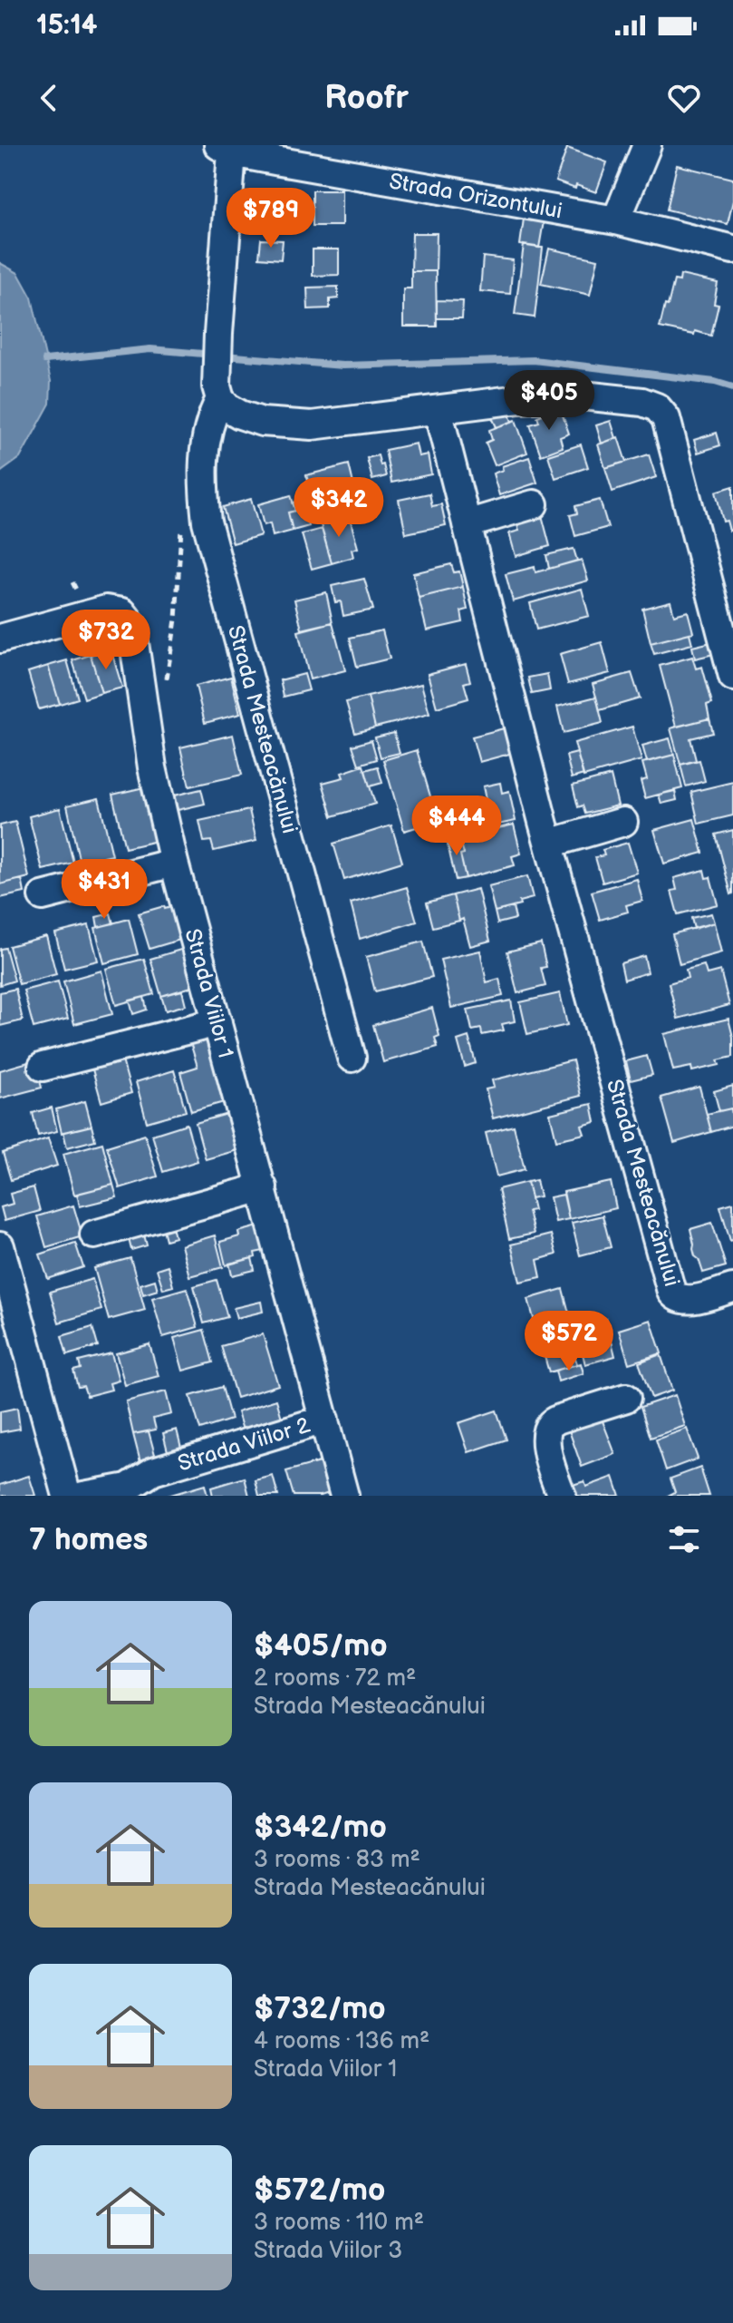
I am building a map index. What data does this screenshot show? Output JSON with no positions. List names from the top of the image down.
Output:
{
  "streets": {
    "street": [
      "Strada Orizontului",
      "Strada Mesteacănului",
      "Strada Viilor 1",
      "Strada Viilor 2"
    ]
  },
  "crossings": [
    ["Strada Orizontului", "Strada Mesteacănului"],
    ["Strada Viilor 1", "Strada Viilor 2"]
  ],
  "page": {
    "status": "15:14",
    "header": "Roofr",
    "price": [
      "$789",
      "$405",
      "$342",
      "$732",
      "$444",
      "$431",
      "$572"
    ],
    "heading": "7 homes",
    "list": [
      {
        "name": "$405/mo",
        "note": "2 rooms · 72 m² · Strada Mesteacănului"
      },
      {
        "name": "$342/mo",
        "note": "3 rooms · 83 m² · Strada Mesteacănului"
      },
      {
        "name": "$732/mo",
        "note": "4 rooms · 136 m² · Strada Viilor 1"
      },
      {
        "name": "$572/mo",
        "note": "3 rooms · 110 m² · Strada Viilor 3"
      }
    ]
  }
}
